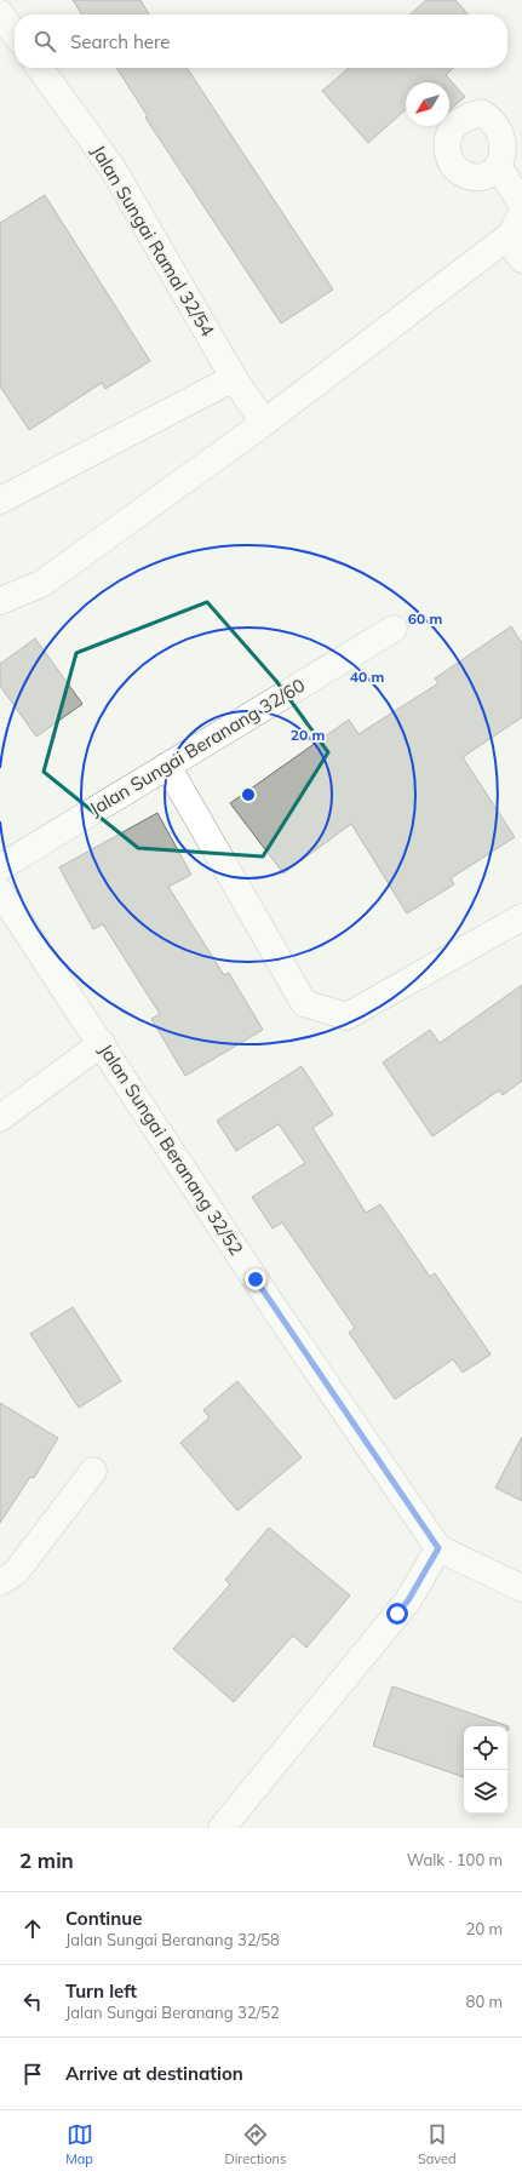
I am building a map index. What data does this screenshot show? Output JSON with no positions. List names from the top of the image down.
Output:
{
  "streets": {
    "street": ["Jalan Sungai Ramal 32/54", "Jalan Sungai Beranang 32/60", "Jalan Sungai Beranang 32/52"]
  },
  "north": "bottom left",
  "page": {
    "search": "Search here",
    "heading": ["2 min", "Walk · 100 m"],
    "list": [
      ["Continue", "Jalan Sungai Beranang 32/58", "20 m"],
      ["Turn left", "Jalan Sungai Beranang 32/52", "80 m"],
      "Arrive at destination"
    ],
    "nav": ["Map", "Directions", "Saved"]
  },
  "rings": ["60 m", "40 m", "20 m"]
}
